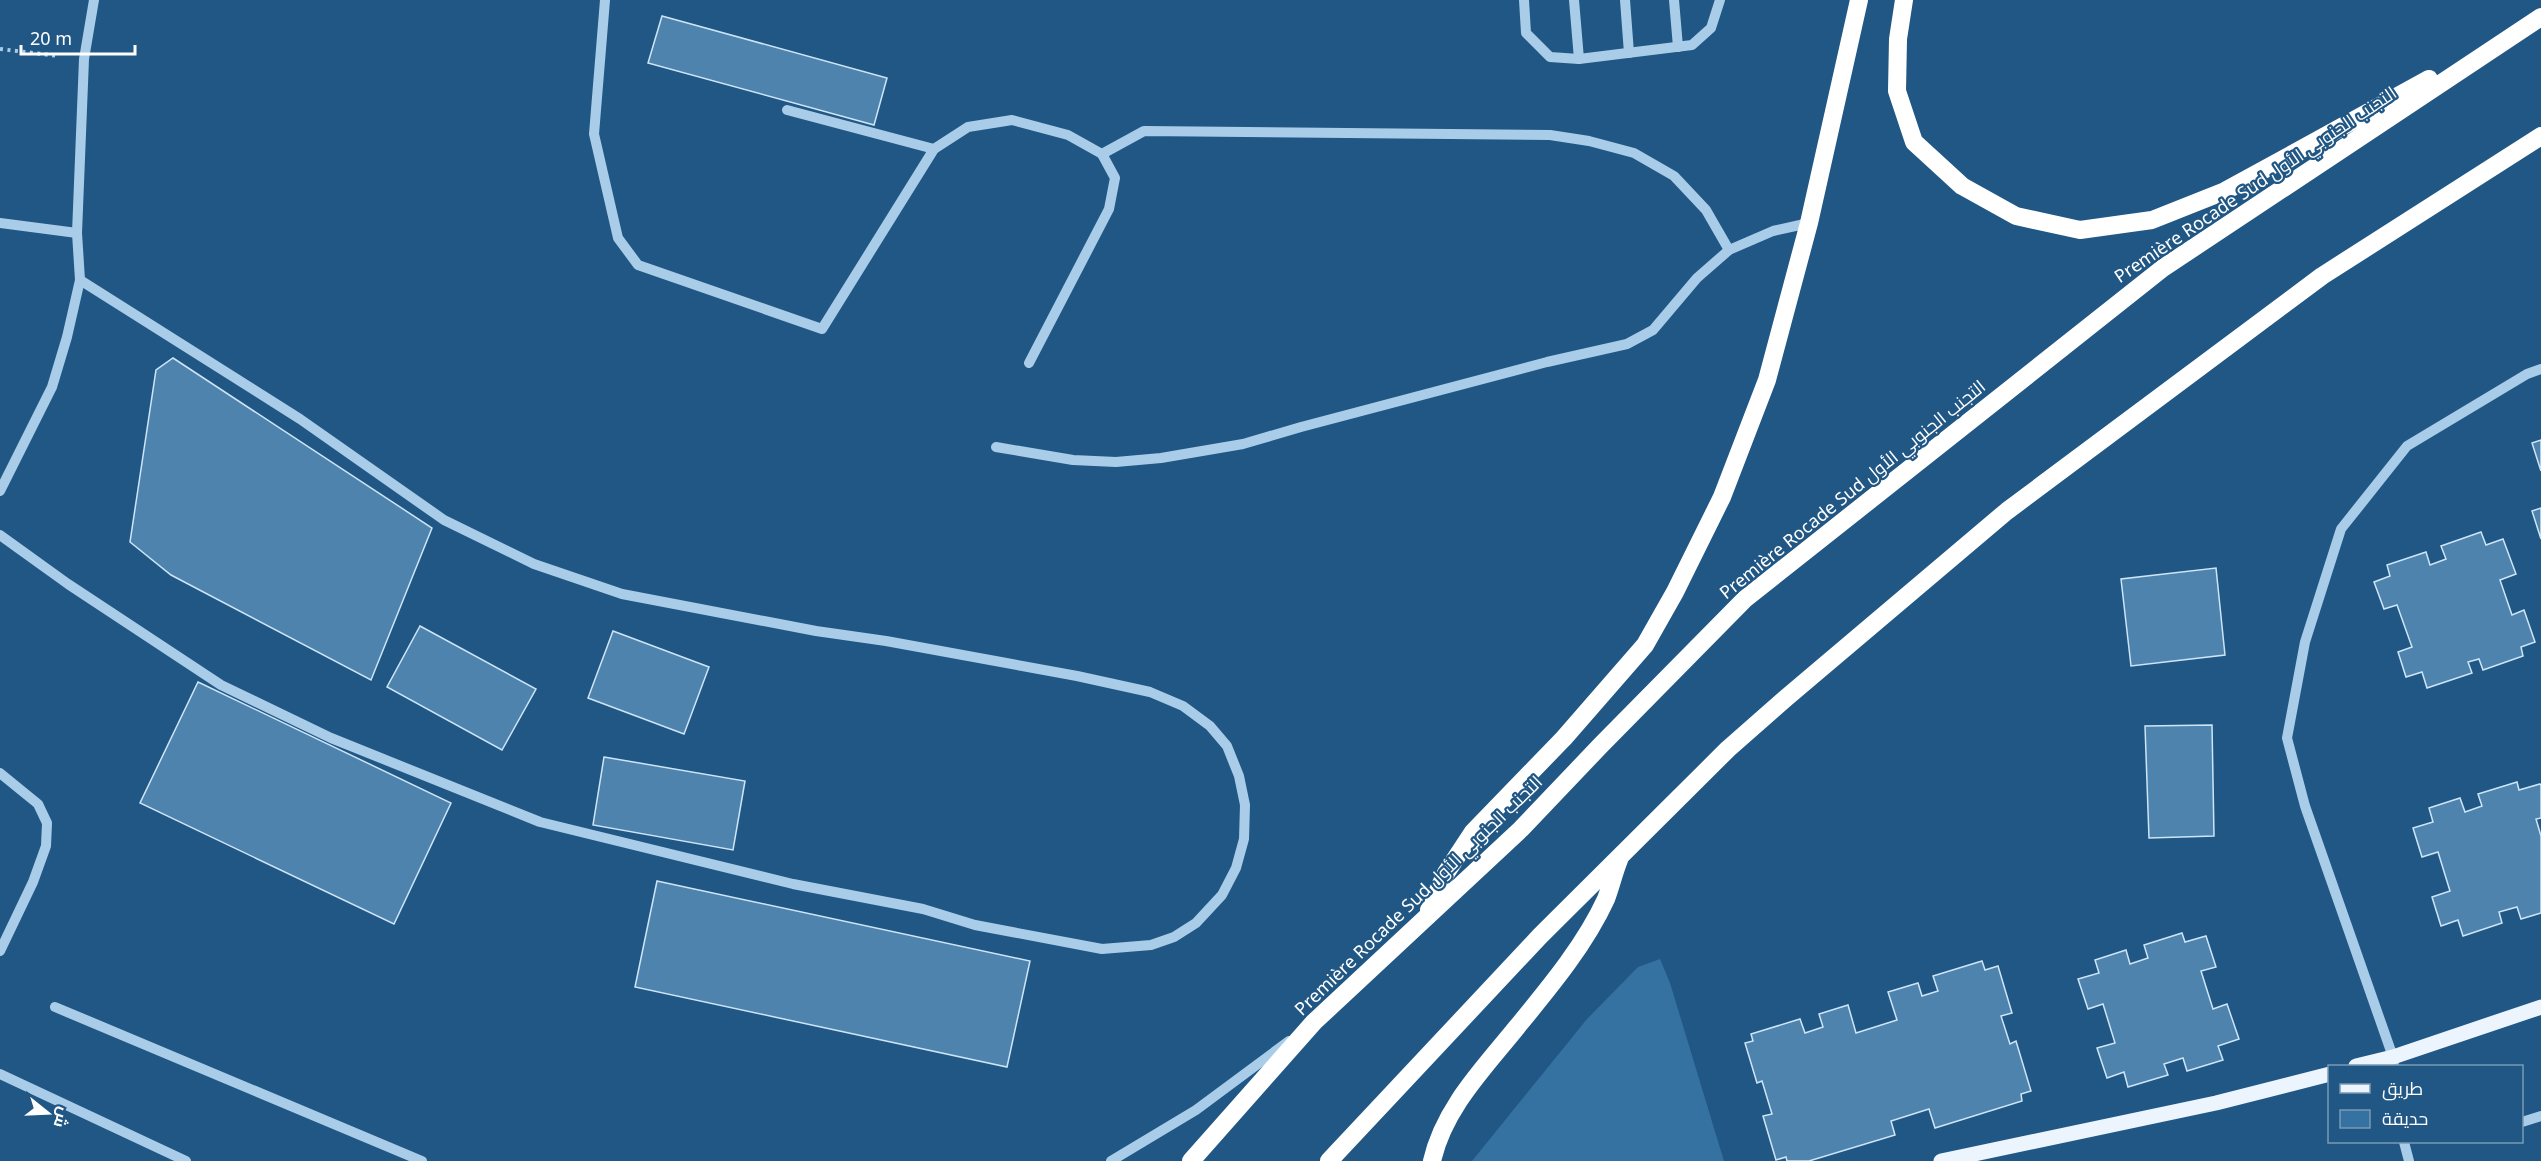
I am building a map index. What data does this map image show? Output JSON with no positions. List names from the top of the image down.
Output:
{
  "streets": {
    "highway": ["Première Rocade Sud التجنب الجنوبي الأول"]
  },
  "legend": ["طريق", "حديقة"],
  "scale_bar": "20 m",
  "north": "right"
}
